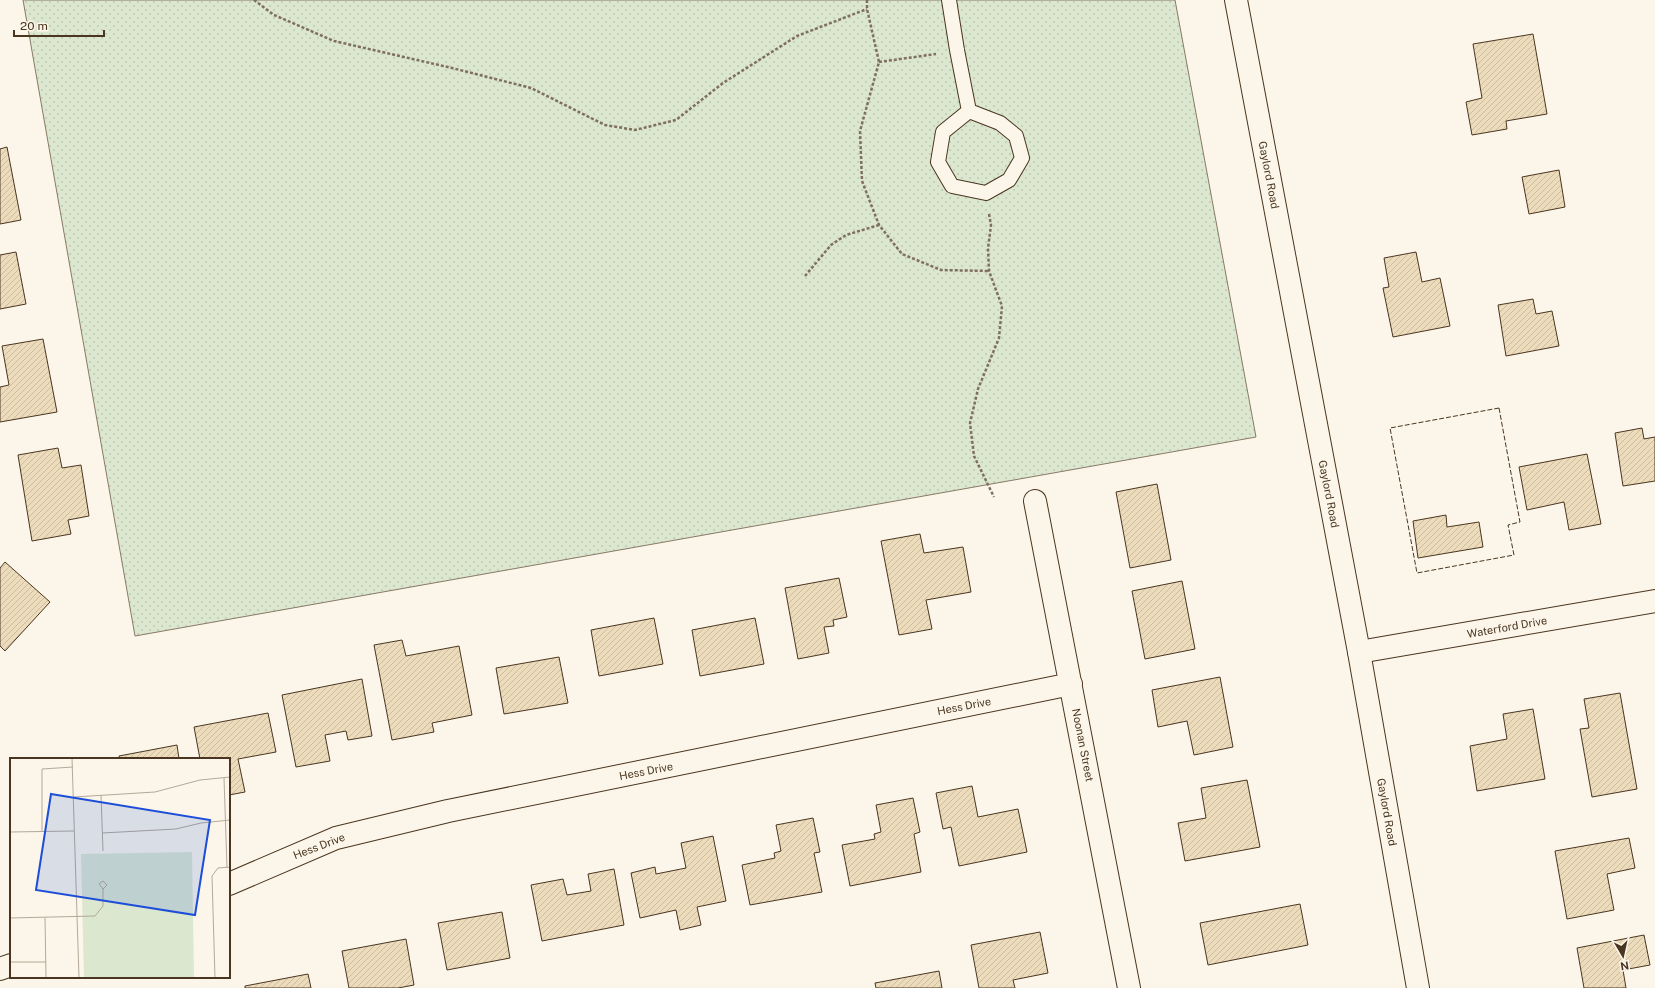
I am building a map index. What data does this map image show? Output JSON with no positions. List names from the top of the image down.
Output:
{
  "streets": {
    "street": [
      "Gaylord Road",
      "Waterford Drive",
      "Hess Drive",
      "Noonan Street"
    ]
  },
  "crossings": [
    ["Gaylord Road", "Waterford Drive"],
    ["Hess Drive", "Noonan Street"]
  ],
  "scale_bar": "20 m",
  "north": "bottom"
}
